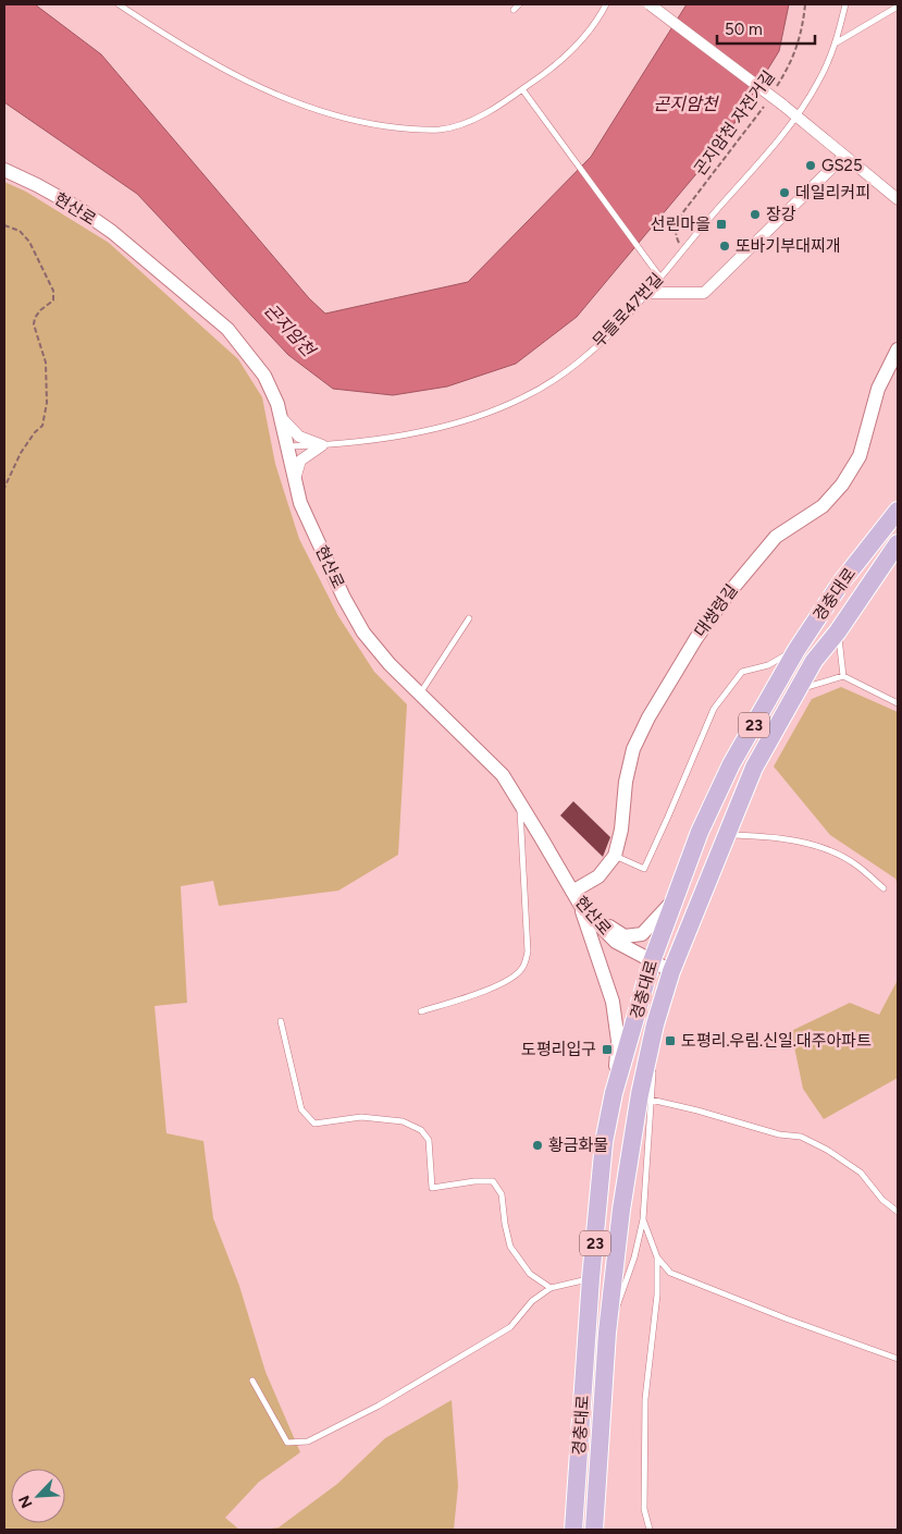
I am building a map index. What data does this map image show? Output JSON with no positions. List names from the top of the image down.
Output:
{
  "streets": {
    "main road": ["경충대로", "23"],
    "street": ["현산로", "대쌍령길"],
    "lane": ["무들로47번길"],
    "path": ["곤지암천 자전거길"]
  },
  "crossings": [
    ["곤지암천 자전거길", "무들로47번길"],
    ["현산로", "무들로47번길"],
    ["현산로", "경충대로"],
    ["현산로", "대쌍령길"]
  ],
  "water": ["곤지암천"],
  "places": {
    "other": [
      "GS25",
      "데일리커피",
      "장강",
      "또바기부대찌개",
      "황금화물"
    ],
    "transit": ["선린마을", "도평리.우림.신일.대주아파트", "도평리입구"]
  },
  "scale_bar": "50 m",
  "north": "bottom left"
}
